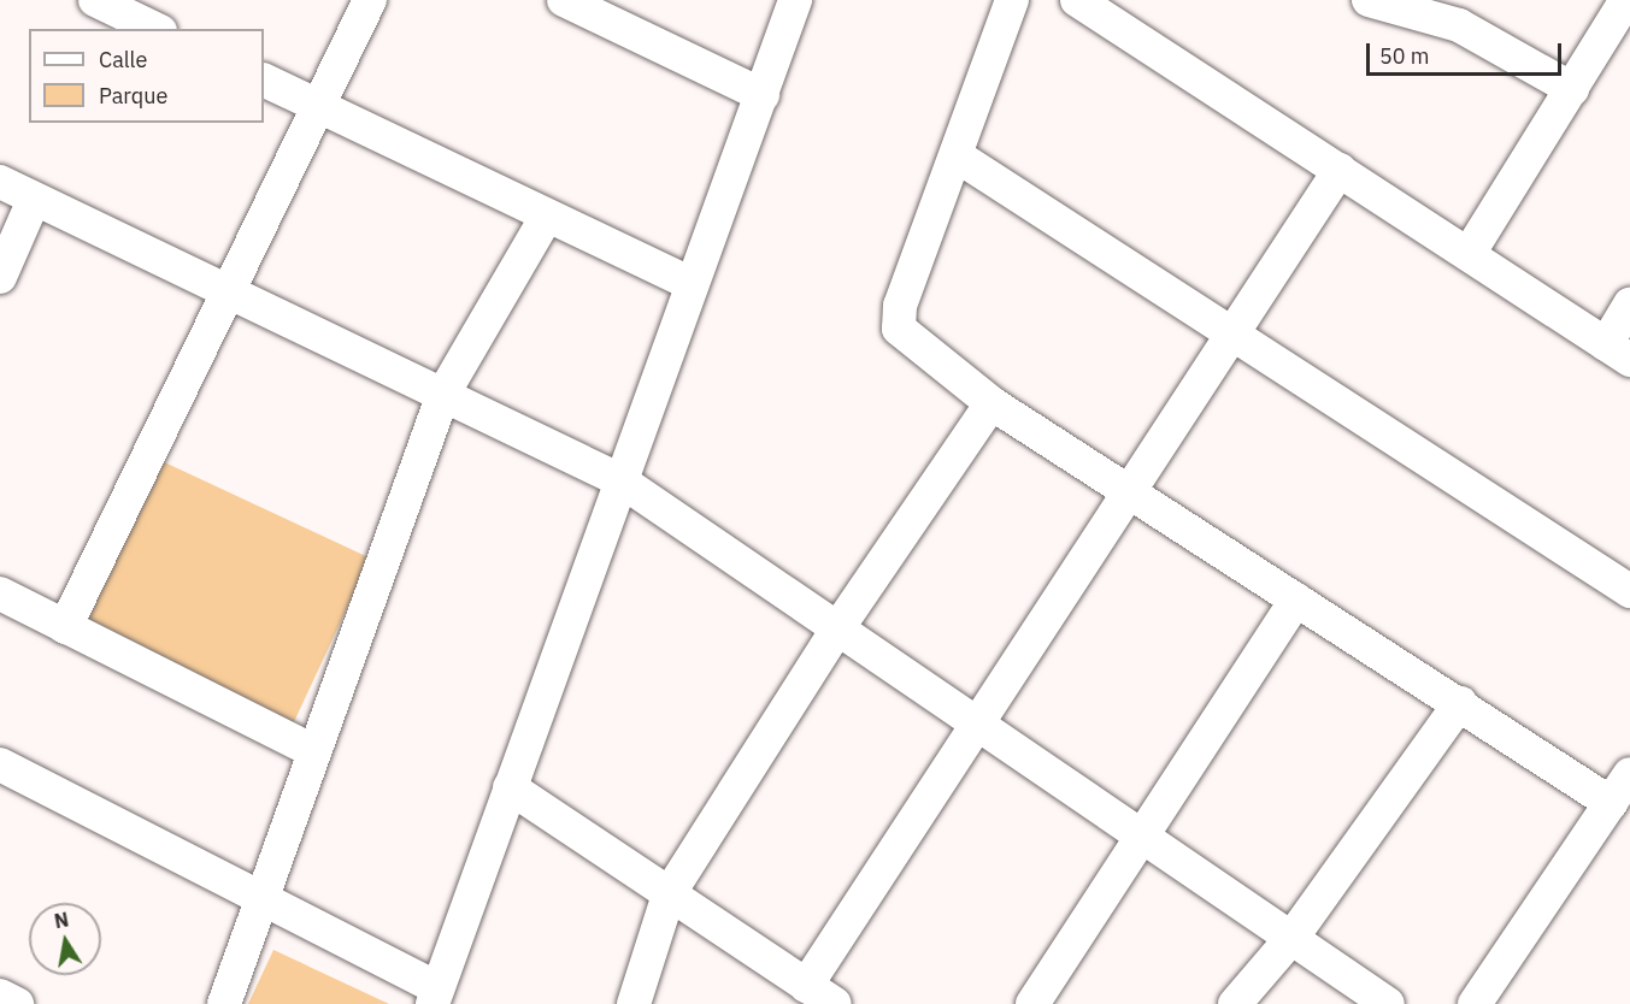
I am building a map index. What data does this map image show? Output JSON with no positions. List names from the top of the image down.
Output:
{
  "legend": ["Calle", "Parque"],
  "scale_bar": "50 m",
  "north": "top"
}
